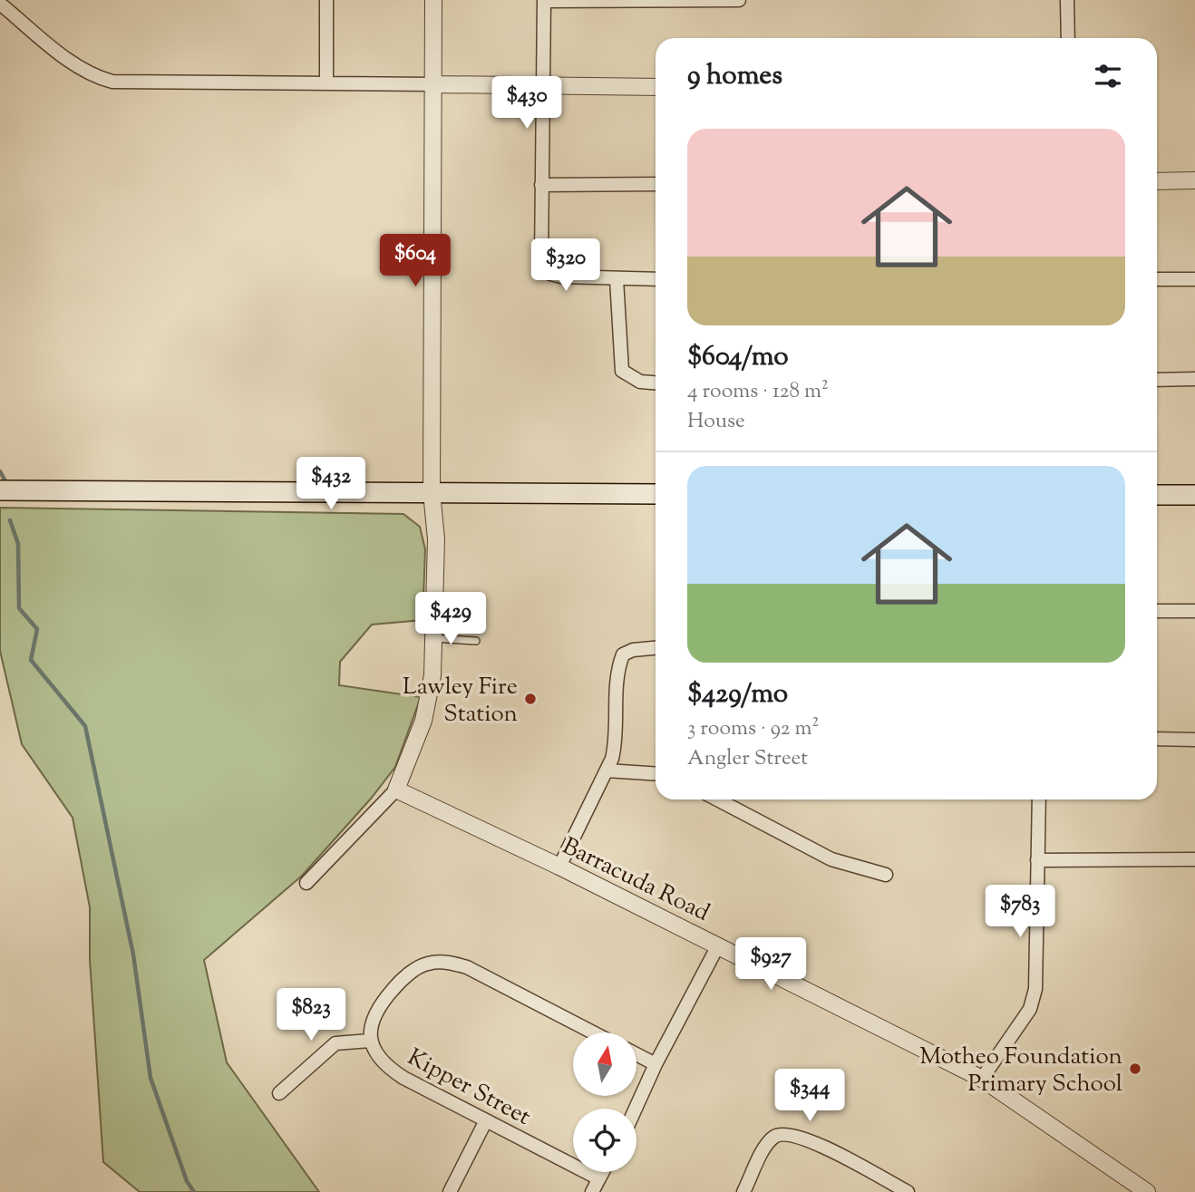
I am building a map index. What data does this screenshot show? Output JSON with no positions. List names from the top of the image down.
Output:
{
  "streets": {
    "street": ["Barracuda Road", "Kipper Street"]
  },
  "places": ["Lawley Fire Station", "Motheo Foundation Primary School"],
  "north": "top",
  "page": {
    "heading": "9 homes",
    "price": [
      "$430",
      "$604",
      "$320",
      "$432",
      "$429",
      "$783",
      "$927",
      "$823",
      "$344"
    ],
    "list": [
      {
        "name": "$604/mo",
        "note": "4 rooms · 128 m² · House"
      },
      {
        "name": "$429/mo",
        "note": "3 rooms · 92 m² · Angler Street"
      }
    ]
  }
}
